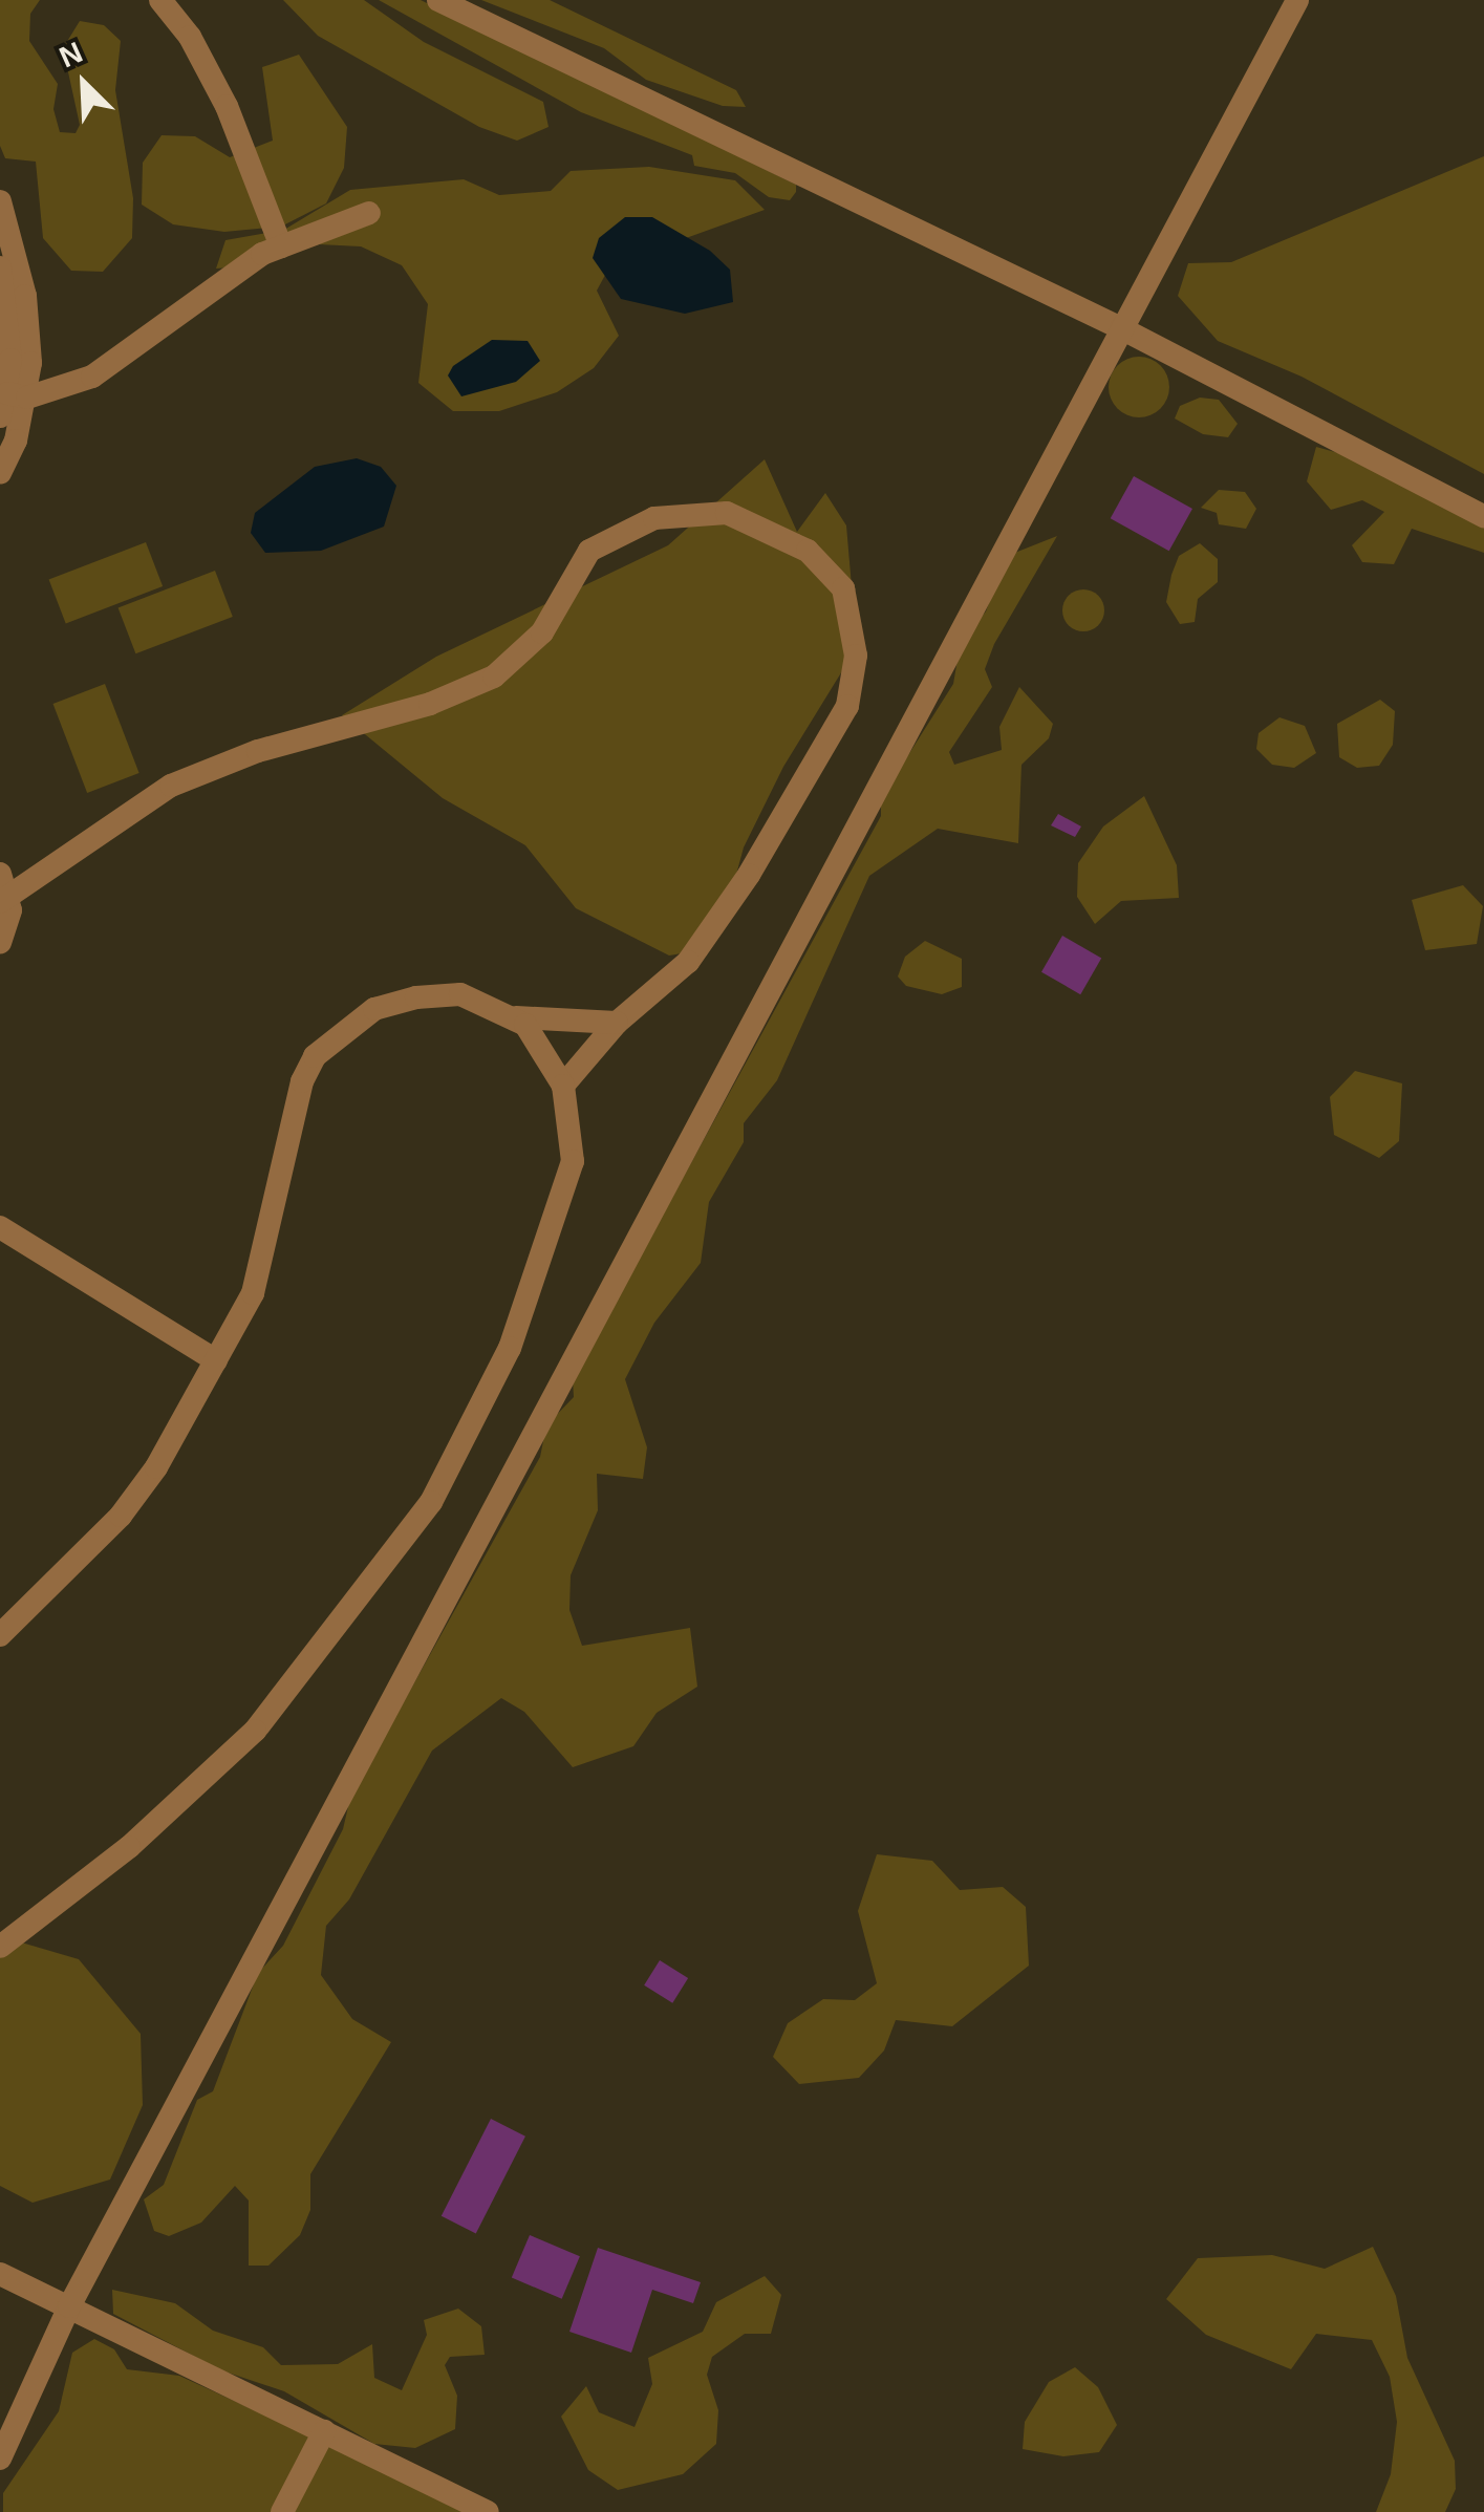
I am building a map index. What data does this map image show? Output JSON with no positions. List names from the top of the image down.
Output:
{
  "north": "top left"
}
